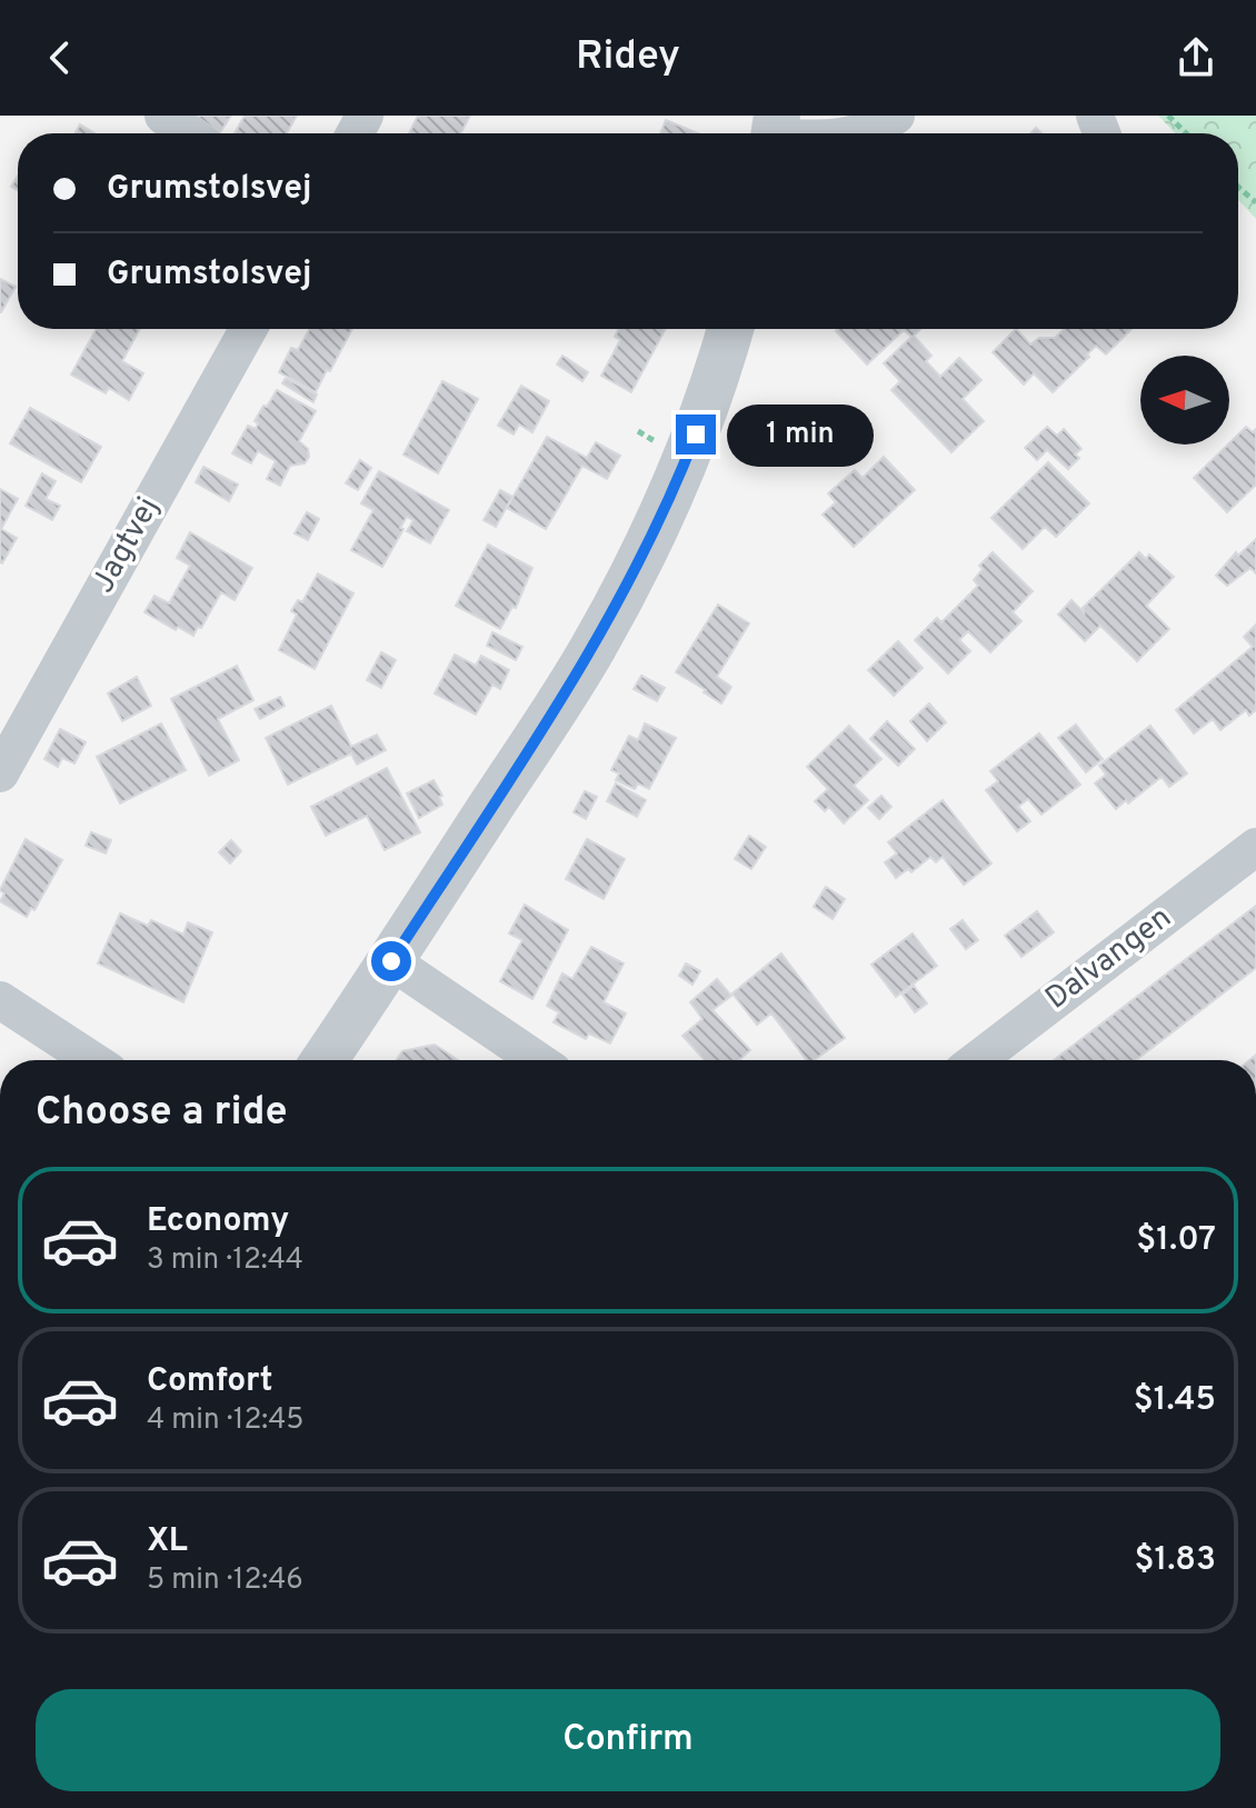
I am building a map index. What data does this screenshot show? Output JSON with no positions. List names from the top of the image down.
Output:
{
  "streets": {
    "street": ["Jagtvej", "Dalvangen"]
  },
  "north": "left",
  "page": {
    "header": "Ridey",
    "banner": ["Grumstolsvej", "Grumstolsvej"],
    "bubble": "1 min",
    "heading": "Choose a ride",
    "list": [
      {
        "name": "Economy",
        "note": "3 min · 12:44",
        "value": "$1.07"
      },
      {
        "name": "Comfort",
        "note": "4 min · 12:45",
        "value": "$1.45"
      },
      {
        "name": "XL",
        "note": "5 min · 12:46",
        "value": "$1.83"
      }
    ],
    "buttons": "Confirm"
  }
}
